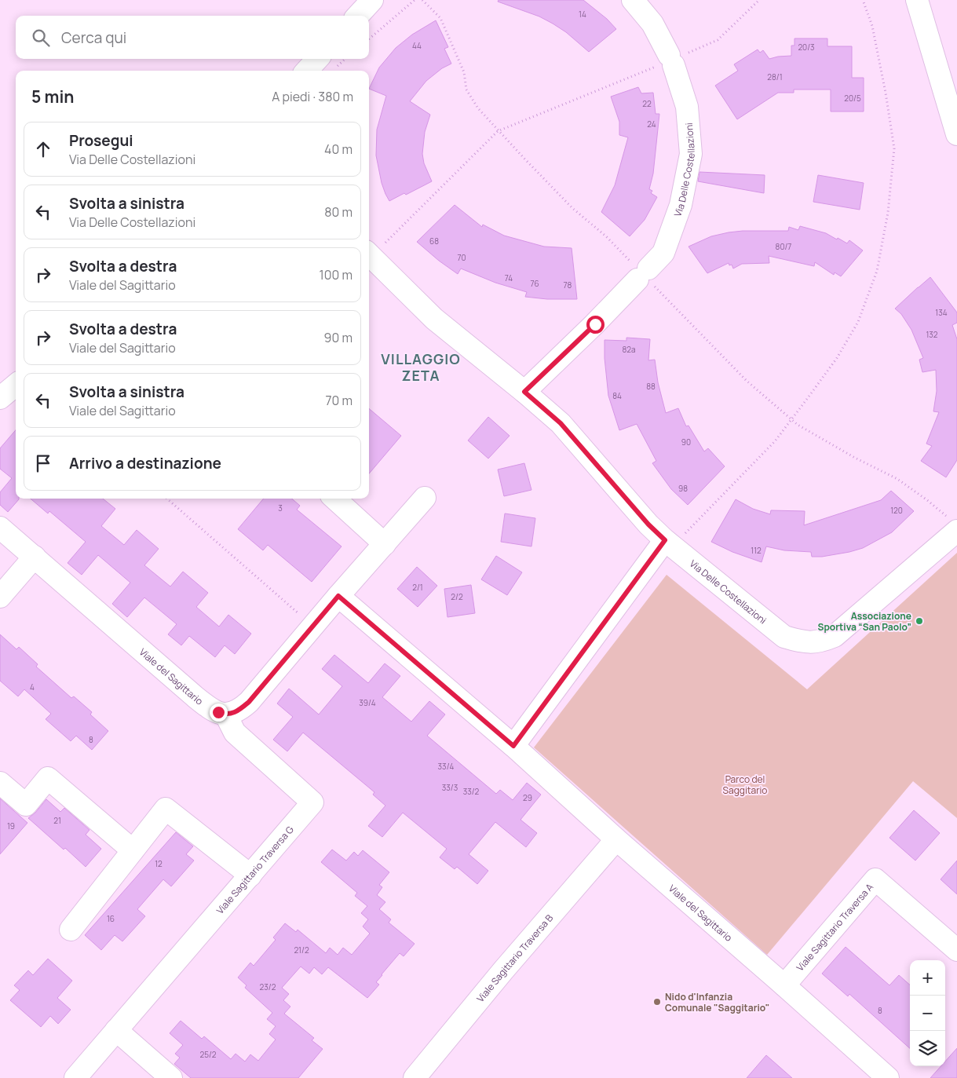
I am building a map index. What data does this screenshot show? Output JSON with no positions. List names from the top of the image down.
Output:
{
  "streets": {
    "street": [
      "Via Delle Costellazioni",
      "Viale del Sagittario",
      "Viale Sagittario Traversa G",
      "Viale Sagittario Traversa A",
      "Viale Sagittario Traversa B"
    ]
  },
  "crossings": [
    ["Viale del Sagittario", "Viale Sagittario Traversa G"],
    ["Viale del Sagittario", "Viale Sagittario Traversa A"],
    ["Viale del Sagittario", "Viale Sagittario Traversa B"]
  ],
  "districts": ["VILLAGGIO ZETA"],
  "parks": ["Parco del Saggitario"],
  "places": ["Associazione Sportiva “San Paolo”", "Nido d'Infanzia Comunale \"Saggitario\""],
  "house_numbers": [
    "14",
    "44",
    "20/3",
    "28/1",
    "20/5",
    "22",
    "24",
    "68",
    "80/7",
    "70",
    "74",
    "76",
    "78",
    "134",
    "132",
    "82a",
    "88",
    "84",
    "90",
    "98",
    "3",
    "120",
    "112",
    "2/1",
    "2/2",
    "4",
    "39/4",
    "8",
    "33/4",
    "33/3",
    "33/2",
    "29",
    "21",
    "19",
    "12",
    "16",
    "21/2",
    "23/2",
    "8",
    "25/2"
  ],
  "page": {
    "search": "Cerca qui",
    "heading": ["5 min", "A piedi · 380 m"],
    "list": [
      ["Prosegui", "Via Delle Costellazioni", "40 m"],
      ["Svolta a sinistra", "Via Delle Costellazioni", "80 m"],
      ["Svolta a destra", "Viale del Sagittario", "100 m"],
      ["Svolta a destra", "Viale del Sagittario", "90 m"],
      ["Svolta a sinistra", "Viale del Sagittario", "70 m"],
      "Arrivo a destinazione"
    ],
    "map_buttons": ["+", "−"]
  }
}
